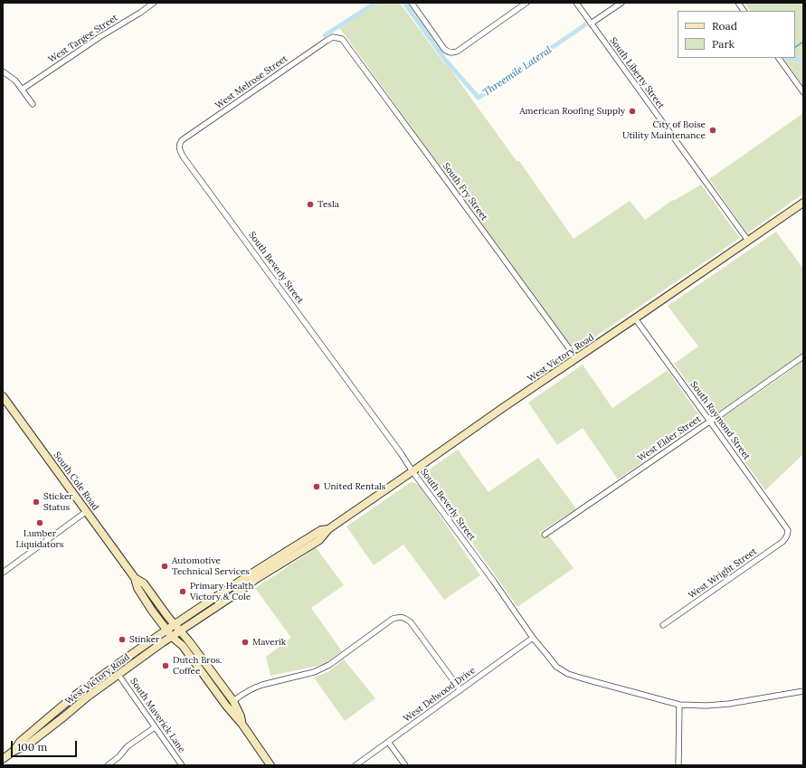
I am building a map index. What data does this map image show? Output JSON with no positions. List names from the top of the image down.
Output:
{
  "streets": {
    "main road": ["West Victory Road", "South Cole Road"],
    "street": [
      "West Targee Street",
      "South Liberty Street",
      "West Melrose Street",
      "South Fry Street",
      "South Beverly Street",
      "South Raymond Street",
      "West Elder Street",
      "West Wright Street",
      "West Delwood Drive",
      "South Maverick Lane"
    ]
  },
  "crossings": [
    ["South Liberty Street", "West Victory Road"],
    ["West Melrose Street", "South Fry Street"],
    ["West Melrose Street", "South Beverly Street"],
    ["South Fry Street", "West Victory Road"],
    ["South Beverly Street", "West Victory Road"],
    ["South Beverly Street", "West Delwood Drive"],
    ["West Victory Road", "South Raymond Street"],
    ["West Victory Road", "South Cole Road"],
    ["West Victory Road", "South Maverick Lane"],
    ["South Raymond Street", "West Elder Street"],
    ["South Raymond Street", "West Wright Street"]
  ],
  "water": ["Threemile Lateral"],
  "places": [
    "American Roofing Supply",
    "City of Boise Utility Maintenance",
    "Tesla",
    "United Rentals",
    "Sticker Status",
    "Lumber Liquidators",
    "Automotive Technical Services",
    "Primary Health Victory & Cole",
    "Stinker",
    "Maverik",
    "Dutch Bros. Coffee"
  ],
  "legend": ["Road", "Park"],
  "scale_bar": "100 m"
}
